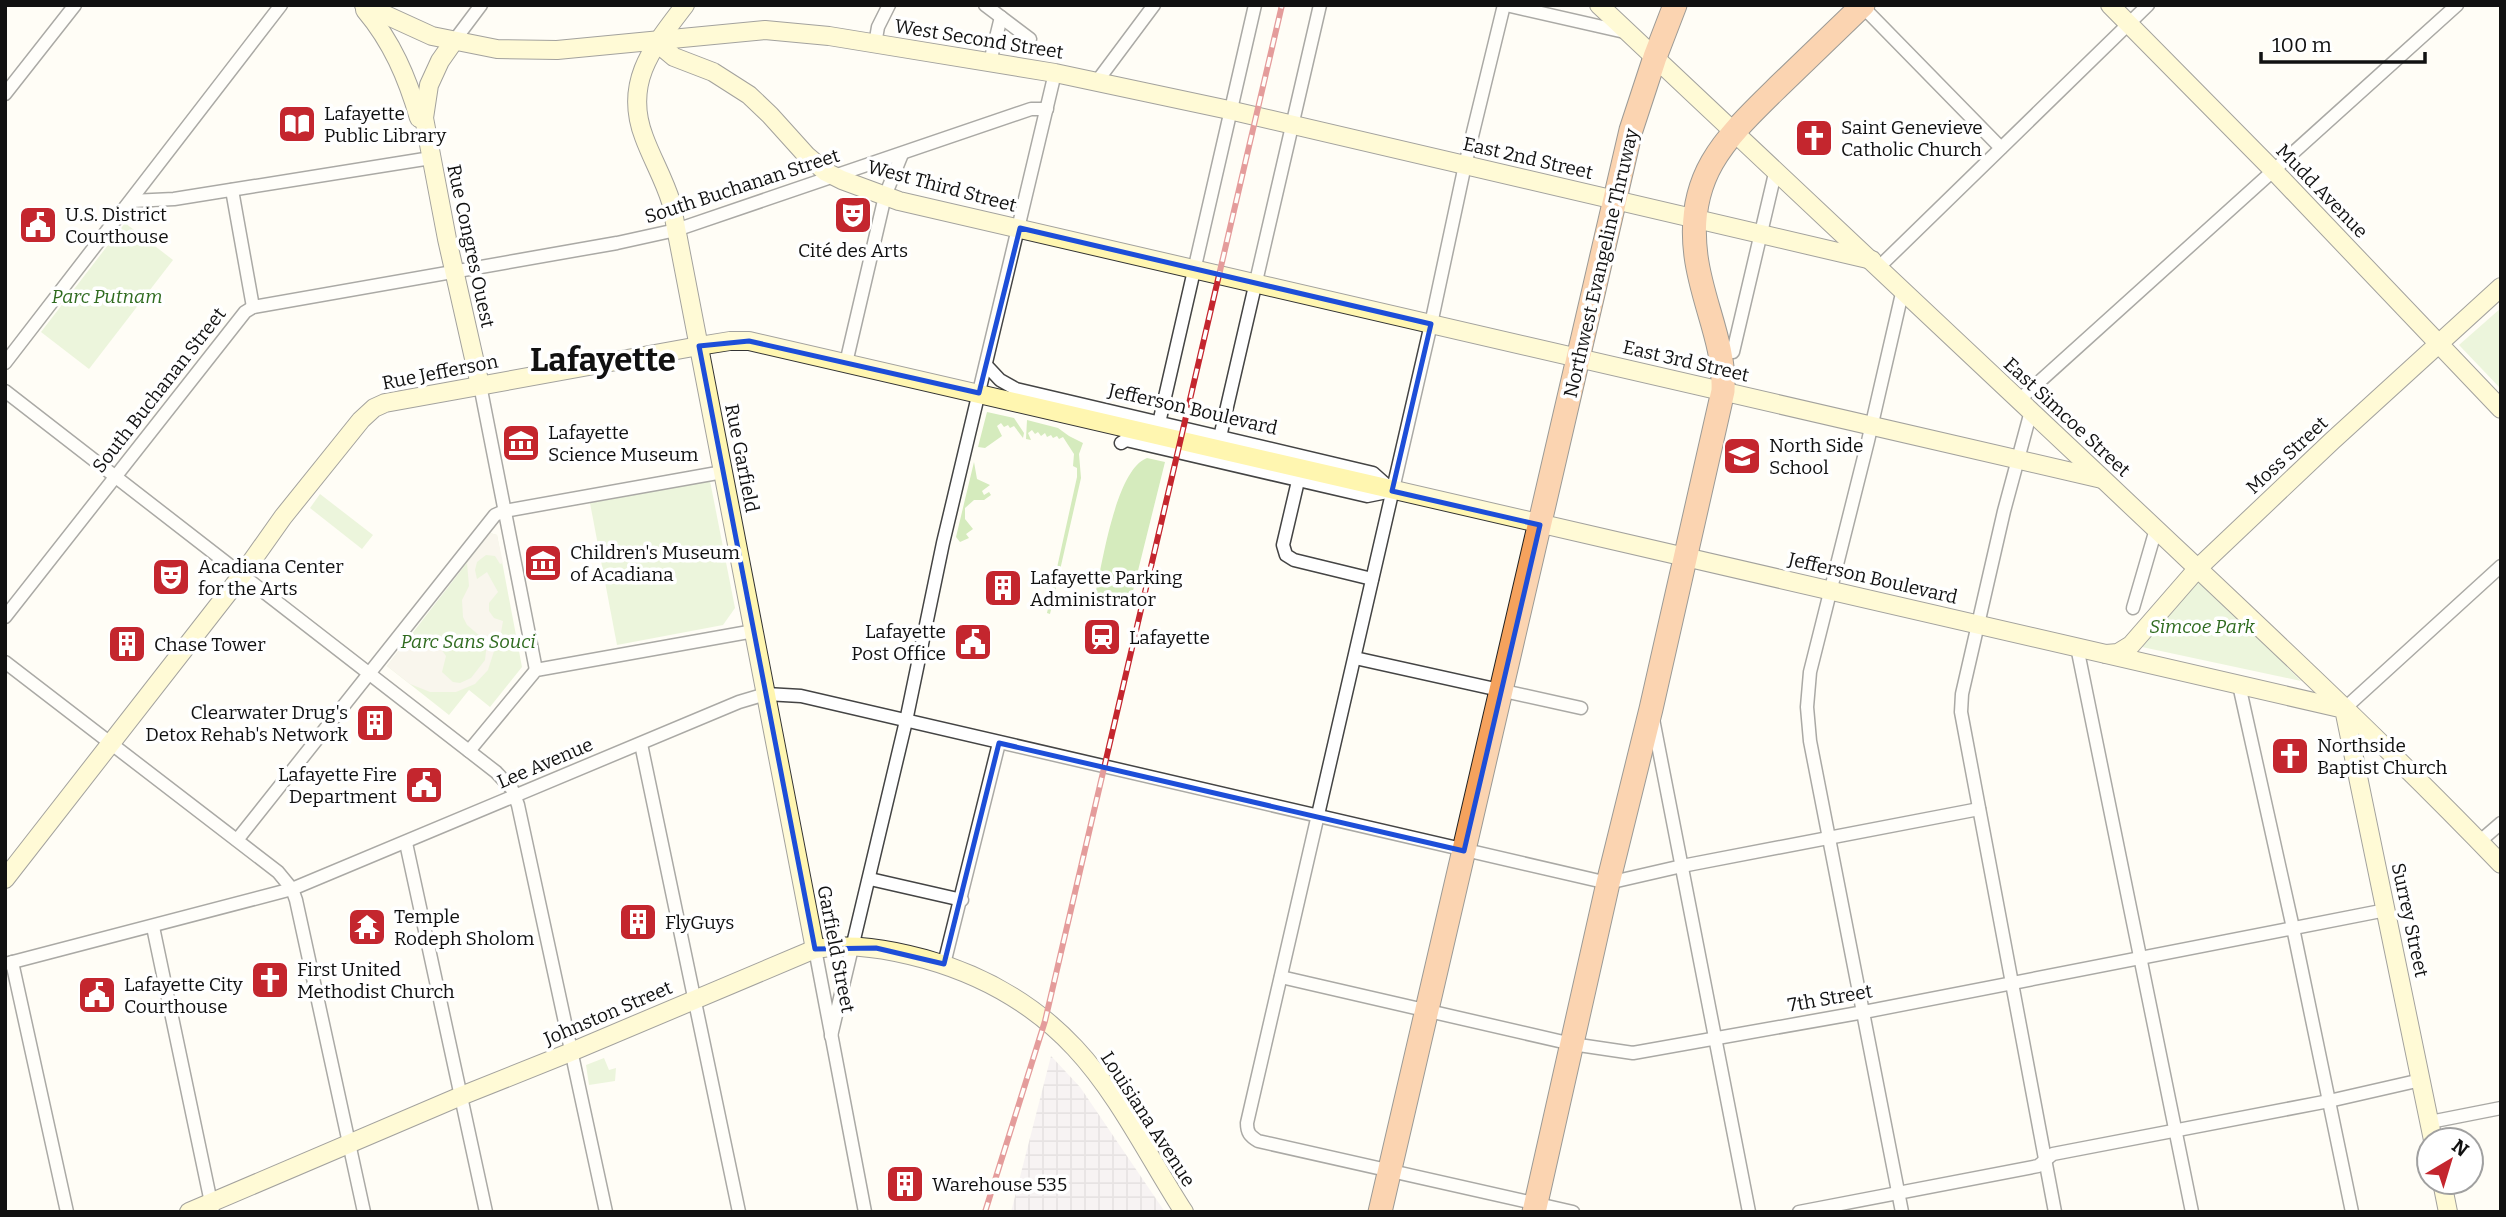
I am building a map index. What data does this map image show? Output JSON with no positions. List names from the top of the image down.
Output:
{
  "streets": {
    "highway": ["Northwest Evangeline Thruway"],
    "street": [
      "West Second Street",
      "East 2nd Street",
      "South Buchanan Street",
      "West Third Street",
      "Mudd Avenue",
      "Rue Congres Ouest",
      "East 3rd Street",
      "Rue Jefferson",
      "Jefferson Boulevard",
      "East Simcoe Street",
      "Moss Street",
      "Rue Garfield",
      "Lee Avenue",
      "Surrey Street",
      "Garfield Street",
      "7th Street",
      "Johnston Street",
      "Louisiana Avenue"
    ]
  },
  "crossings": [
    ["West Second Street", "East 2nd Street"],
    ["West Second Street", "West Third Street"],
    ["West Second Street", "Rue Garfield"],
    ["East 2nd Street", "Northwest Evangeline Thruway"],
    ["East 2nd Street", "East Simcoe Street"],
    ["South Buchanan Street", "West Third Street"],
    ["South Buchanan Street", "Rue Congres Ouest"],
    ["South Buchanan Street", "Rue Garfield"],
    ["West Third Street", "East 3rd Street"],
    ["West Third Street", "Rue Garfield"],
    ["Mudd Avenue", "Moss Street"],
    ["Rue Congres Ouest", "Rue Jefferson"],
    ["Northwest Evangeline Thruway", "East 3rd Street"],
    ["Northwest Evangeline Thruway", "Jefferson Boulevard"],
    ["Northwest Evangeline Thruway", "East Simcoe Street"],
    ["Northwest Evangeline Thruway", "Lee Avenue"],
    ["Northwest Evangeline Thruway", "7th Street"],
    ["East 3rd Street", "East Simcoe Street"],
    ["Rue Jefferson", "Jefferson Boulevard"],
    ["Rue Jefferson", "Rue Garfield"],
    ["Jefferson Boulevard", "East Simcoe Street"],
    ["Jefferson Boulevard", "Moss Street"],
    ["Jefferson Boulevard", "Surrey Street"],
    ["East Simcoe Street", "Moss Street"],
    ["East Simcoe Street", "Surrey Street"],
    ["Rue Garfield", "Lee Avenue"],
    ["Rue Garfield", "Garfield Street"],
    ["Lee Avenue", "Garfield Street"],
    ["Surrey Street", "7th Street"],
    ["Garfield Street", "Johnston Street"],
    ["Johnston Street", "Louisiana Avenue"]
  ],
  "districts": ["Lafayette"],
  "parks": ["Parc Putnam", "Simcoe Park", "Parc Sans Souci"],
  "places": {
    "library": ["Lafayette Public Library"],
    "church": ["Saint Genevieve Catholic Church", "Northside Baptist Church", "First United Methodist Church"],
    "theatre": ["Cité des Arts", "Acadiana Center for the Arts"],
    "public building": [
      "U.S. District Courthouse",
      "Lafayette Post Office",
      "Lafayette Fire Department",
      "Lafayette City Courthouse"
    ],
    "museum": ["Lafayette Science Museum", "Children's Museum of Acadiana"],
    "school or university": ["North Side School"],
    "building": [
      "Lafayette Parking Administrator",
      "Chase Tower",
      "Clearwater Drug's Detox Rehab's Network",
      "FlyGuys",
      "Warehouse 535"
    ],
    "station": ["Lafayette"],
    "temple": ["Temple Rodeph Sholom"]
  },
  "scale_bar": "100 m",
  "north": "top right"
}
